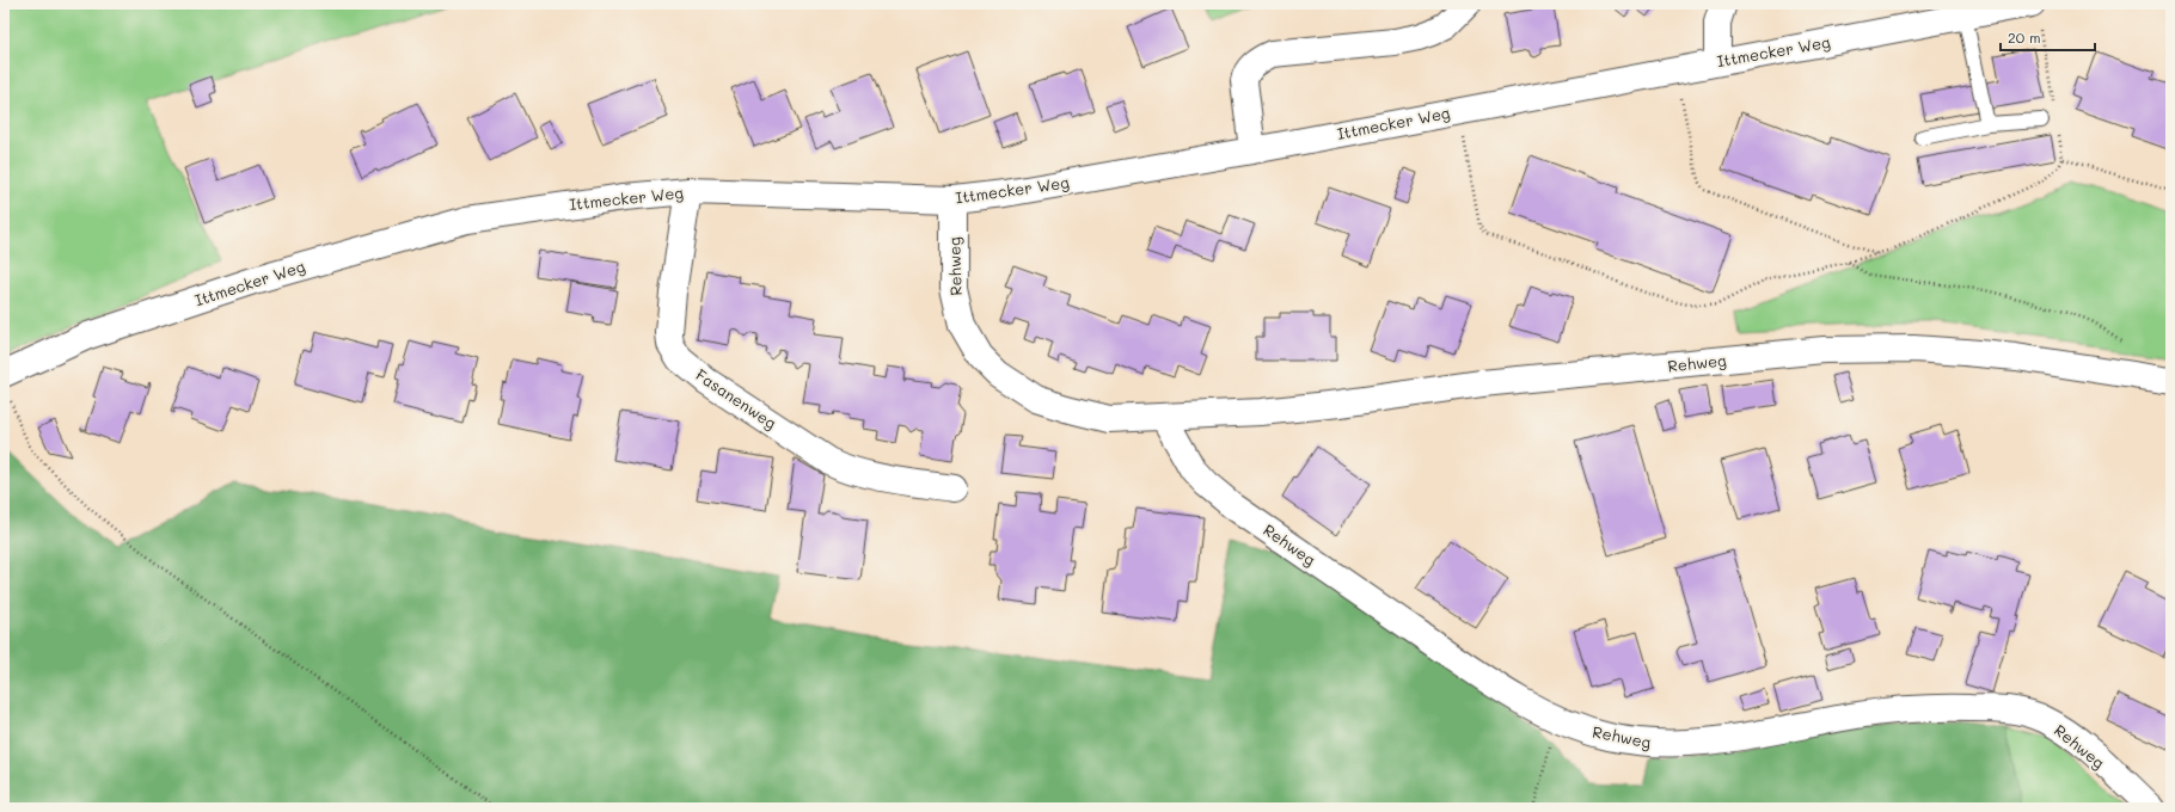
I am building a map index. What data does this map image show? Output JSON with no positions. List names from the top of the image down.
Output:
{
  "streets": {
    "street": ["Ittmecker Weg", "Rehweg", "Fasanenweg"]
  },
  "crossings": [
    ["Ittmecker Weg", "Rehweg"],
    ["Ittmecker Weg", "Fasanenweg"]
  ],
  "scale_bar": "20 m"
}
